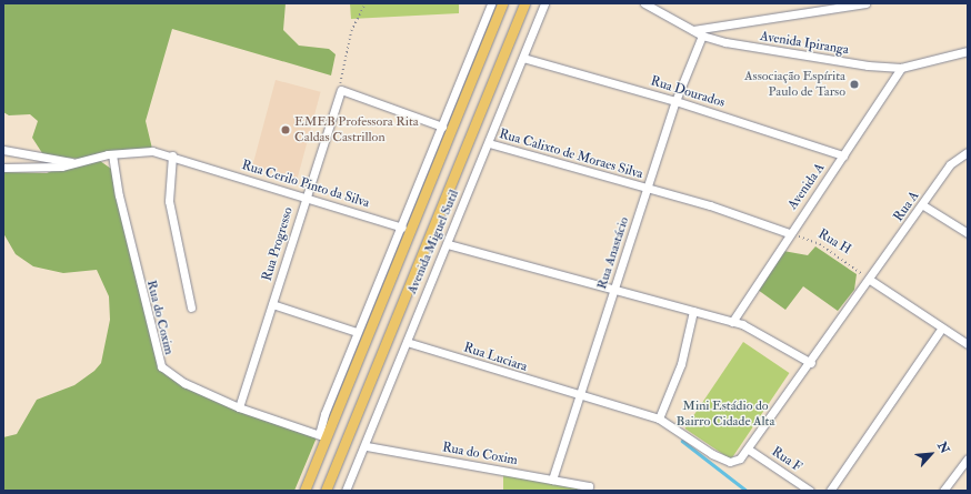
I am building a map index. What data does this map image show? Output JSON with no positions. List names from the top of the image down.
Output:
{
  "streets": {
    "main road": ["Avenida Miguel Sutil"],
    "street": [
      "Avenida Ipiranga",
      "Rua Dourados",
      "Rua Calixto de Moraes Silva",
      "Rua Cerilo Pinto da Silva",
      "Avenida A",
      "Rua A",
      "Rua Progresso",
      "Rua Anastácio",
      "Rua do Coxim",
      "Rua Luciara",
      "Rua F"
    ],
    "path": ["Rua H"]
  },
  "crossings": [
    ["Avenida Ipiranga", "Avenida A"],
    ["Avenida Ipiranga", "Rua Anastácio"],
    ["Rua Dourados", "Avenida A"],
    ["Rua Dourados", "Avenida Miguel Sutil"],
    ["Rua Dourados", "Rua Anastácio"],
    ["Rua Calixto de Moraes Silva", "Avenida Miguel Sutil"],
    ["Rua Calixto de Moraes Silva", "Rua Anastácio"],
    ["Rua Cerilo Pinto da Silva", "Avenida Miguel Sutil"],
    ["Rua Cerilo Pinto da Silva", "Rua Progresso"],
    ["Avenida A", "Rua H"],
    ["Rua A", "Rua H"],
    ["Rua A", "Rua Luciara"],
    ["Rua A", "Rua F"],
    ["Avenida Miguel Sutil", "Rua do Coxim"],
    ["Avenida Miguel Sutil", "Rua Luciara"],
    ["Rua Progresso", "Rua do Coxim"],
    ["Rua Anastácio", "Rua do Coxim"],
    ["Rua Anastácio", "Rua Luciara"],
    ["Rua Luciara", "Rua F"]
  ],
  "parks": ["Mini Estádio do Bairro Cidade Alta"],
  "places": ["Associação Espírita Paulo de Tarso", "EMEB Professora Rita Caldas Castrillon"],
  "north": "top right"
}
